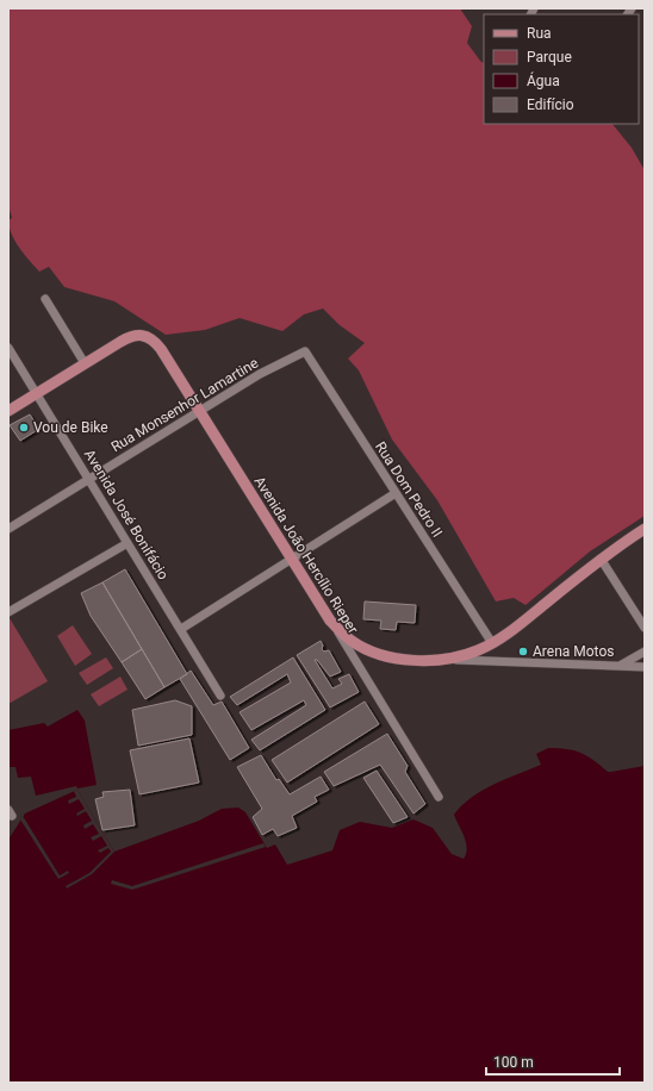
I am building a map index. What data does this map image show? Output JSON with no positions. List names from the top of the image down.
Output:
{
  "streets": {
    "main road": ["Avenida João Hercílio Rieper"],
    "street": ["Rua Monsenhor Lamartine", "Rua Dom Pedro II", "Avenida José Bonifácio"]
  },
  "crossings": [
    ["Rua Monsenhor Lamartine", "Rua Dom Pedro II"],
    ["Rua Monsenhor Lamartine", "Avenida José Bonifácio"],
    ["Rua Monsenhor Lamartine", "Avenida João Hercílio Rieper"]
  ],
  "places": ["Vou de Bike", "Arena Motos"],
  "legend": [
    "Rua",
    "Parque",
    "Água",
    "Edifício"
  ],
  "scale_bar": "100 m"
}
